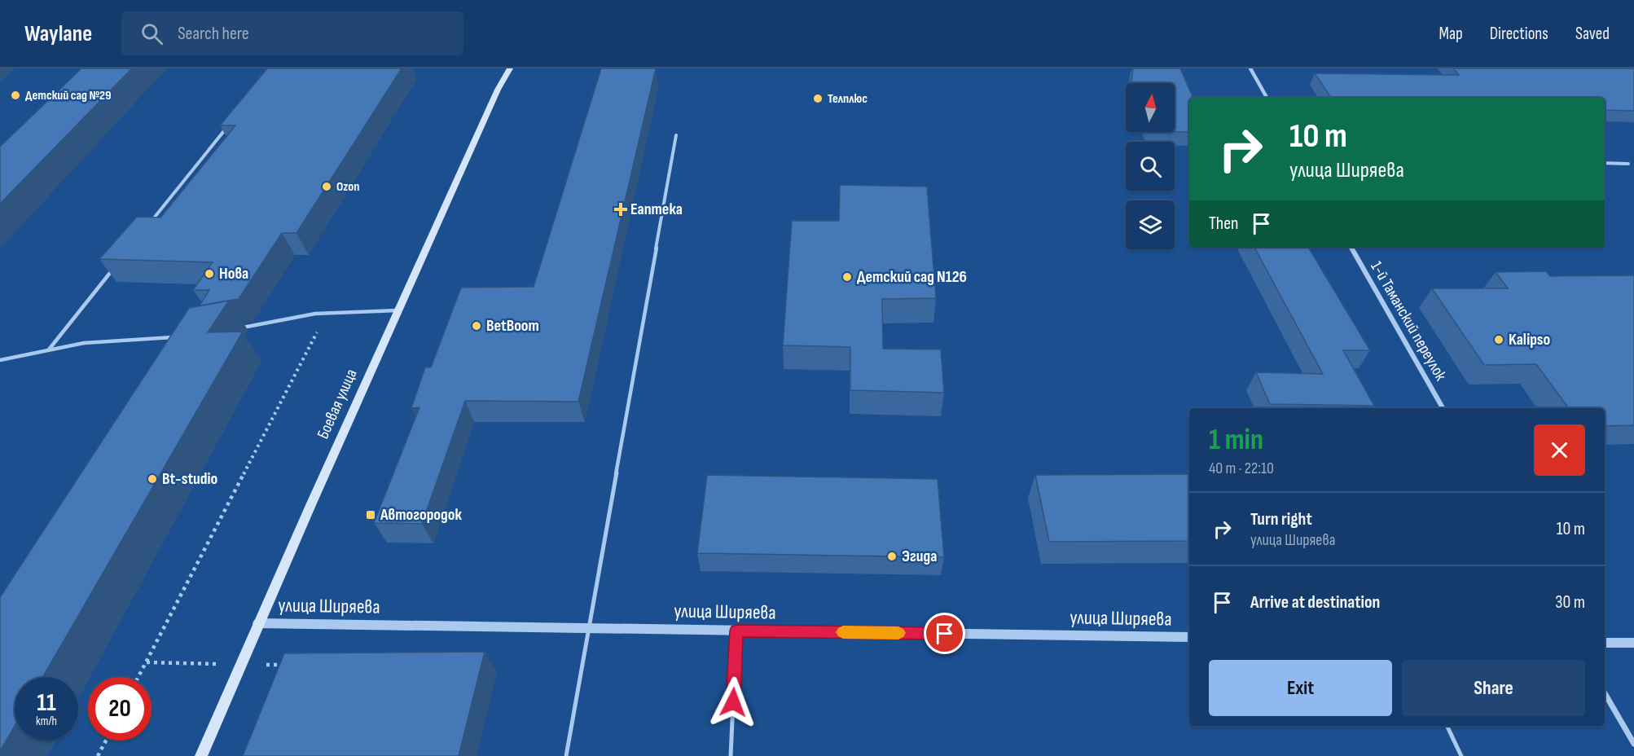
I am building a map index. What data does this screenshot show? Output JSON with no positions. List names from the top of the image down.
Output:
{
  "streets": {
    "main road": ["Боевая улица"],
    "street": ["1-й Таманский переулок", "улица Ширяева"]
  },
  "crossings": [
    ["Боевая улица", "улица Ширяева"]
  ],
  "places": {
    "other": [
      "Детский сад №29",
      "Телплюс",
      "Ozon",
      "Нова",
      "Детский сад N126",
      "BetBoom",
      "Kalipso",
      "Bt-studio",
      "Эгида"
    ],
    "health": ["Еаптека"],
    "transit": ["Автогородок"]
  },
  "north": "top",
  "page": {
    "header": "Waylane",
    "search": "Search here",
    "nav": ["Map", "Directions", "Saved"],
    "turn": ["10 m", "улица Ширяева"],
    "then": "Then",
    "heading": ["1 min", "40 m · 22:10"],
    "list": [
      {
        "name": "Turn right",
        "note": "улица Ширяева",
        "value": "10 m"
      },
      {
        "name": "Arrive at destination",
        "value": "30 m"
      }
    ],
    "buttons": ["Exit", "Share"],
    "speed": "11 km/h",
    "limit": "20"
  }
}
